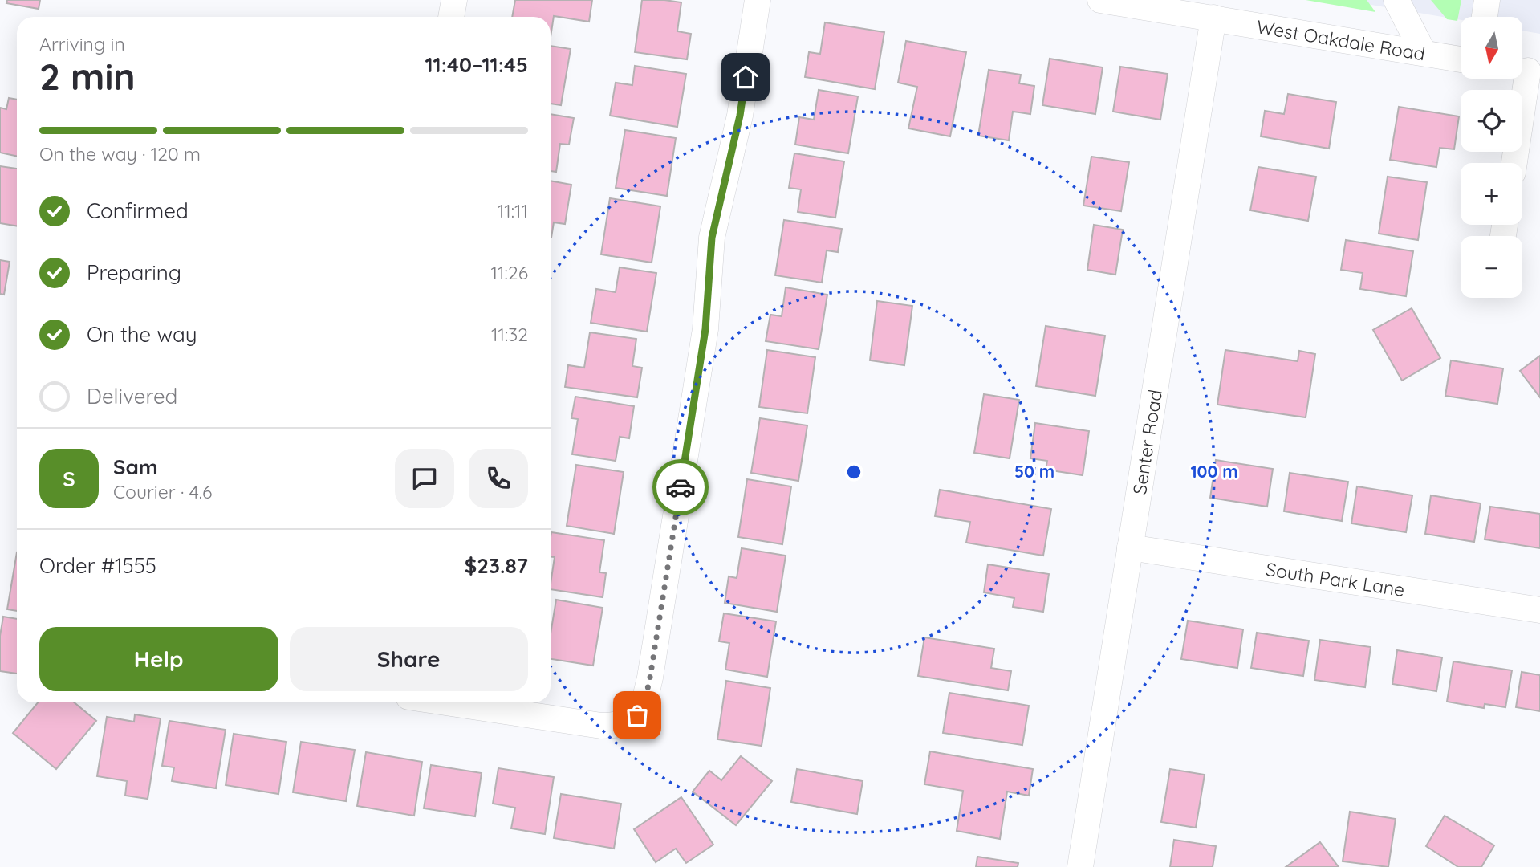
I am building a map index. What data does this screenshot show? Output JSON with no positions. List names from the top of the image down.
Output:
{
  "streets": {
    "street": ["West Oakdale Road", "Senter Road", "South Park Lane"]
  },
  "crossings": [
    ["West Oakdale Road", "Senter Road"],
    ["Senter Road", "South Park Lane"]
  ],
  "north": "bottom",
  "page": {
    "map_buttons": ["+", "−"],
    "heading": ["2 min", "Arriving in", "11:40–11:45"],
    "panel": [
      "Sam",
      "Courier · 4.6",
      "Order #1555",
      "$23.87"
    ],
    "bar": "On the way · 120 m",
    "list": [
      ["Confirmed", "11:11"],
      ["Preparing", "11:26"],
      ["On the way", "11:32"],
      "Delivered"
    ],
    "round": "S",
    "buttons": ["Help", "Share"]
  },
  "rings": ["50 m", "100 m"]
}
